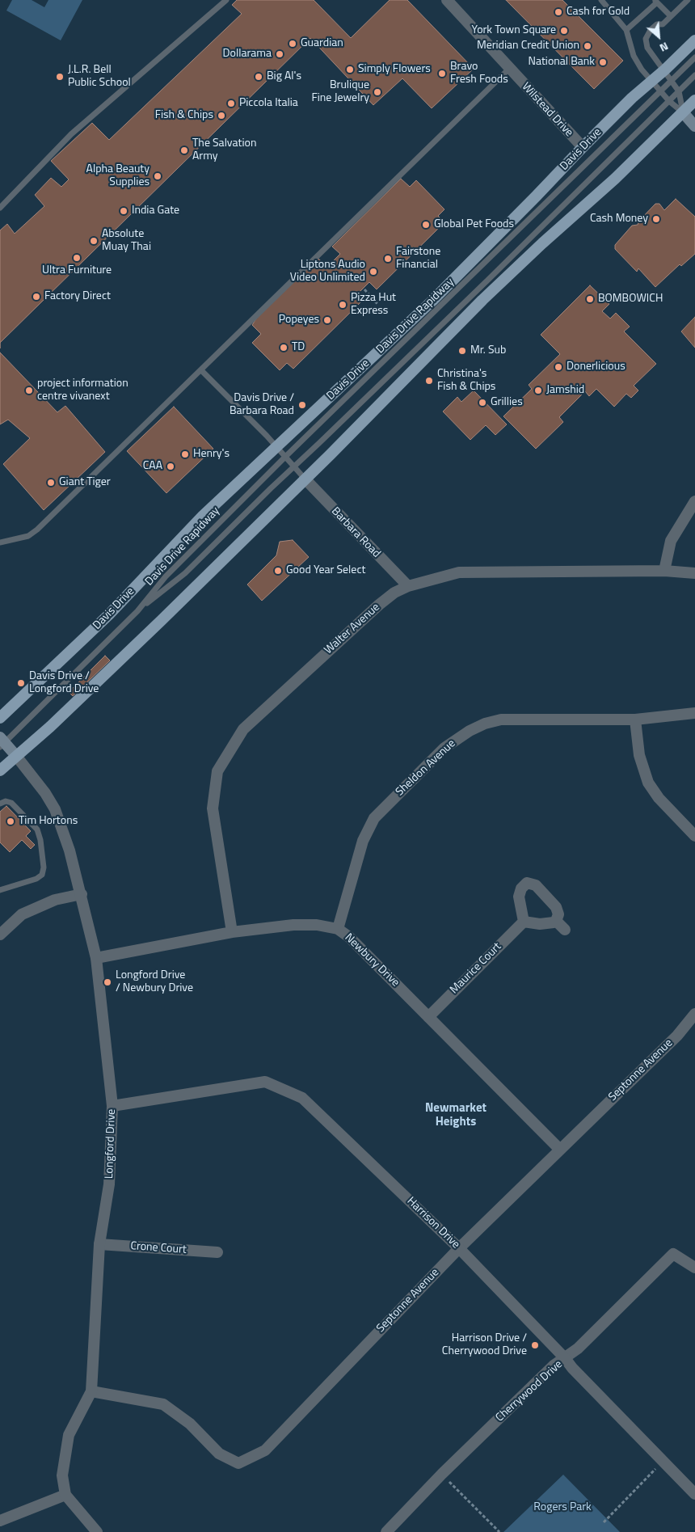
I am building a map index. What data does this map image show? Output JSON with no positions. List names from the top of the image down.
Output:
{
  "streets": {
    "main road": ["Davis Drive"],
    "street": [
      "Wilstead Drive",
      "Barbara Road",
      "Walter Avenue",
      "Sheldon Avenue",
      "Newbury Drive",
      "Maurice Court",
      "Septonne Avenue",
      "Longford Drive",
      "Harrison Drive",
      "Crone Court",
      "Cherrywood Drive"
    ],
    "lane": ["Davis Drive Rapidway"]
  },
  "crossings": [
    ["Wilstead Drive", "Davis Drive"],
    ["Barbara Road", "Walter Avenue"],
    ["Walter Avenue", "Newbury Drive"],
    ["Sheldon Avenue", "Newbury Drive"],
    ["Newbury Drive", "Maurice Court"],
    ["Newbury Drive", "Septonne Avenue"],
    ["Newbury Drive", "Longford Drive"],
    ["Septonne Avenue", "Longford Drive"],
    ["Septonne Avenue", "Harrison Drive"],
    ["Longford Drive", "Harrison Drive"],
    ["Longford Drive", "Crone Court"],
    ["Harrison Drive", "Cherrywood Drive"]
  ],
  "districts": ["Newmarket Heights"],
  "parks": ["Rogers Park"],
  "places": [
    "Cash for Gold",
    "York Town Square",
    "Guardian",
    "Meridian Credit Union",
    "Dollarama",
    "National Bank",
    "Simply Flowers",
    "Bravo Fresh Foods",
    "J.L.R. Bell Public School",
    "Big Al's",
    "Brulique Fine Jewelry",
    "Piccola Italia",
    "Fish & Chips",
    "The Salvation Army",
    "Alpha Beauty Supplies",
    "India Gate",
    "Cash Money",
    "Global Pet Foods",
    "Absolute Muay Thai",
    "Ultra Furniture",
    "Fairstone Financial",
    "Liptons Audio Video Unlimited",
    "Factory Direct",
    "BOMBOWICH",
    "Pizza Hut Express",
    "Popeyes",
    "TD",
    "Mr. Sub",
    "Donerlicious",
    "Christina's Fish & Chips",
    "project information centre vivanext",
    "Jamshid",
    "Grillies",
    "Davis Drive / Barbara Road",
    "Henry's",
    "CAA",
    "Giant Tiger",
    "Good Year Select",
    "Davis Drive / Longford Drive",
    "Tim Hortons",
    "Longford Drive / Newbury Drive",
    "Harrison Drive / Cherrywood Drive"
  ],
  "north": "bottom right"
}
